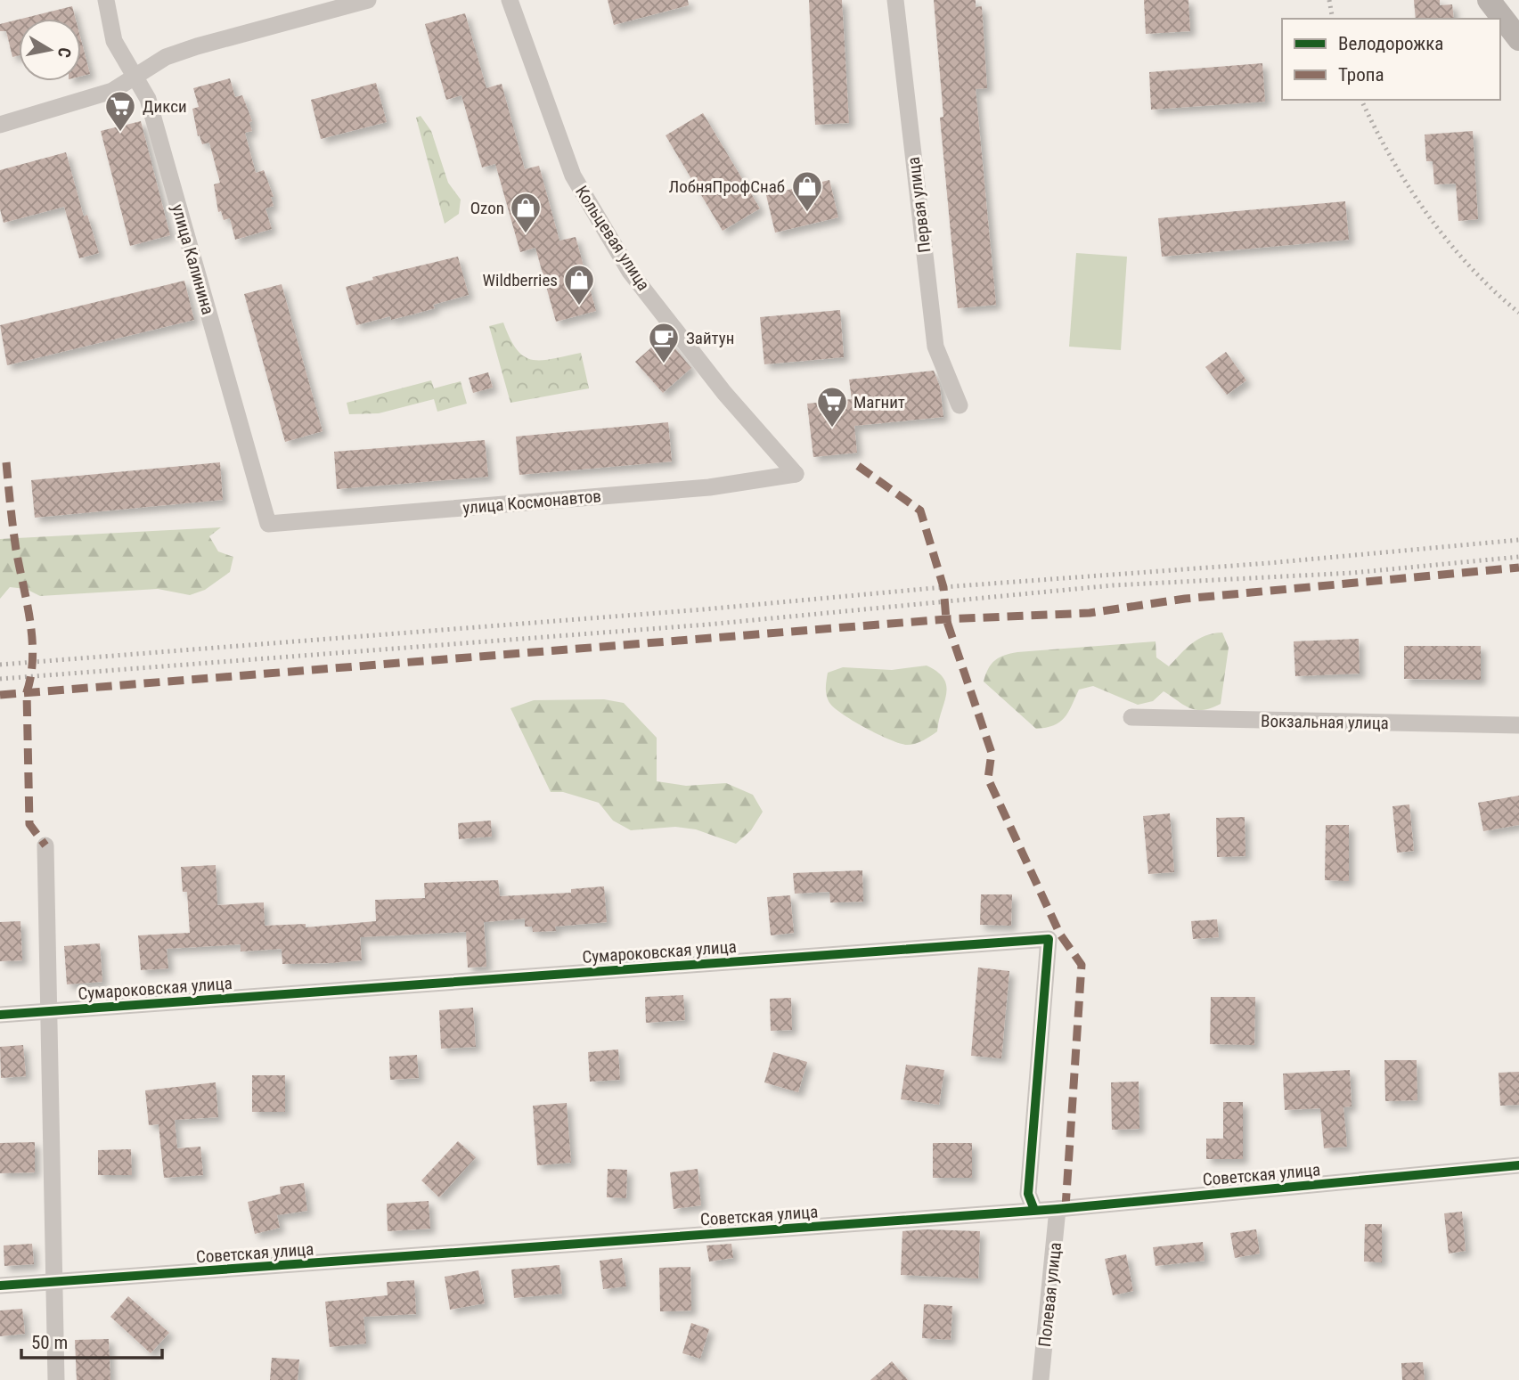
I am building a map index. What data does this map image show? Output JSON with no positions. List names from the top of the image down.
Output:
{
  "streets": {
    "street": [
      "Первая улица",
      "Кольцевая улица",
      "улица Калинина",
      "улица Космонавтов",
      "Вокзальная улица",
      "Сумароковская улица",
      "Советская улица",
      "Полевая улица"
    ]
  },
  "crossings": [
    ["Кольцевая улица", "улица Космонавтов"],
    ["улица Калинина", "улица Космонавтов"],
    ["Сумароковская улица", "Советская улица"],
    ["Советская улица", "Полевая улица"]
  ],
  "places": {
    "supermarket": ["Дикси", "Магнит"],
    "shop": ["ЛобняПрофСнаб", "Ozon", "Wildberries"],
    "cafe": ["Зайтун"]
  },
  "legend": ["Велодорожка", "Тропа"],
  "scale_bar": "50 m",
  "north": "right"
}
